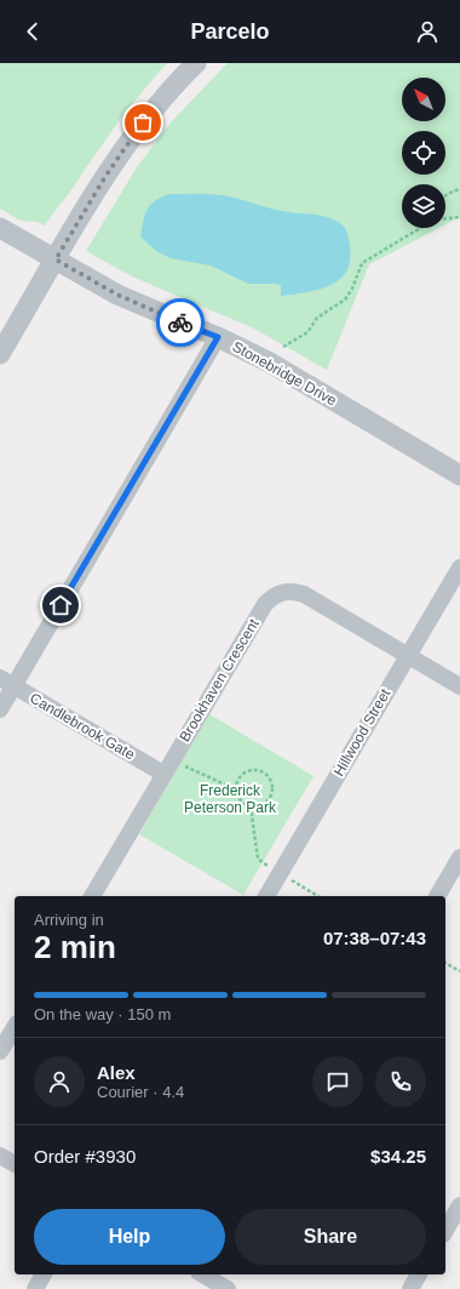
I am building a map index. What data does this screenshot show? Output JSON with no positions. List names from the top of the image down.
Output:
{
  "streets": {
    "street": [
      "Stonebridge Drive",
      "Brookhaven Crescent",
      "Candlebrook Gate",
      "Hillwood Street"
    ]
  },
  "crossings": [
    ["Brookhaven Crescent", "Candlebrook Gate"],
    ["Brookhaven Crescent", "Hillwood Street"]
  ],
  "parks": ["Frederick Peterson Park"],
  "north": "top left",
  "page": {
    "header": "Parcelo",
    "heading": ["2 min", "Arriving in", "07:38–07:43"],
    "panel": [
      "Alex",
      "Courier · 4.4",
      "Order #3930",
      "$34.25"
    ],
    "bar": "On the way · 150 m",
    "buttons": ["Help", "Share"]
  }
}
